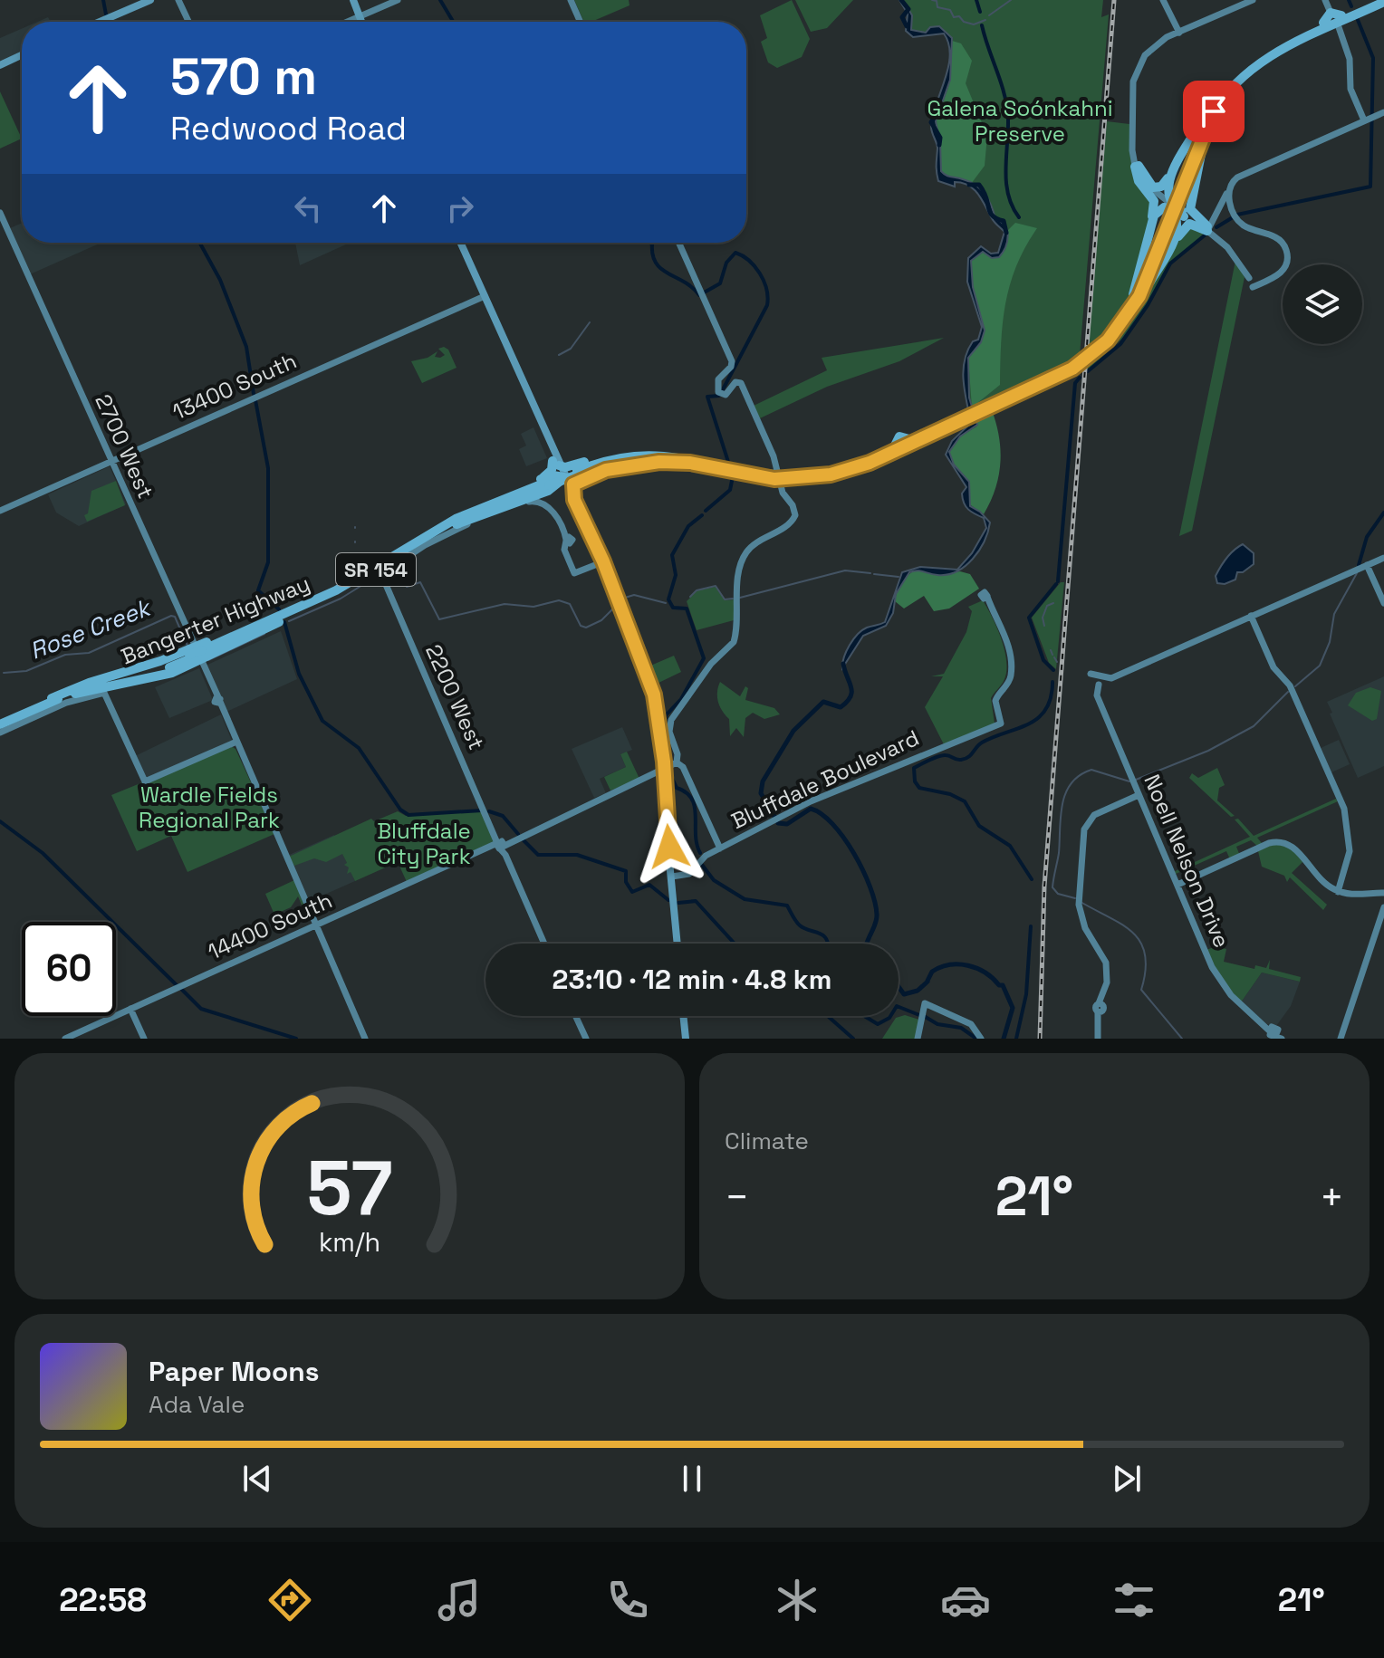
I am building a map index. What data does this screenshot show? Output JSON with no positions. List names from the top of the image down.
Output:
{
  "streets": {
    "highway": ["SR 154", "Bangerter Highway"],
    "street": [
      "13400 South",
      "2700 West",
      "2200 West",
      "Bluffdale Boulevard",
      "Noell Nelson Drive",
      "14400 South"
    ]
  },
  "crossings": [
    ["13400 South", "2700 West"],
    ["2700 West", "Bangerter Highway"],
    ["2700 West", "14400 South"],
    ["2200 West", "14400 South"]
  ],
  "water": ["Rose Creek"],
  "parks": ["Galena Soónkahni Preserve", "Wardle Fields Regional Park", "Bluffdale City Park"],
  "page": {
    "turn": ["570 m", "Redwood Road"],
    "limit": "60",
    "trip": "23:10 · 12 min · 4.8 km",
    "tile": "Climate",
    "heat": ["−", "21°", "+"],
    "song": ["Paper Moons", "Ada Vale"],
    "tabs": ["22:58", "21°"],
    "gauge": ["57", "km/h"]
  }
}
